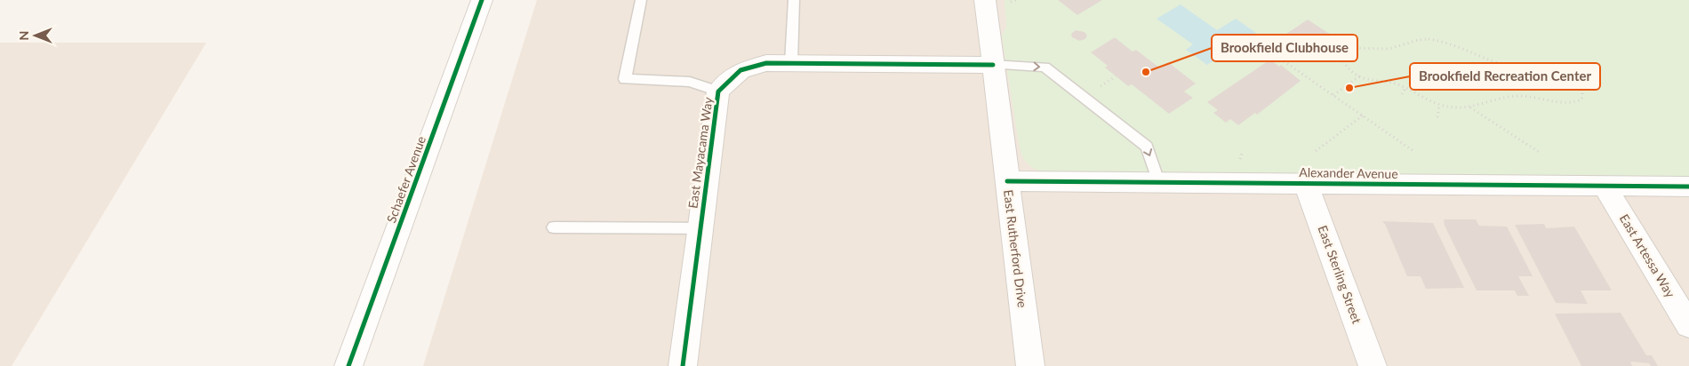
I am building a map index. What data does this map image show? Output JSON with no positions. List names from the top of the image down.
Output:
{
  "streets": {
    "street": [
      "East Mayacama Way",
      "Alexander Avenue",
      "Schaefer Avenue",
      "East Rutherford Drive",
      "East Artessa Way",
      "East Sterling Street"
    ]
  },
  "crossings": [
    ["East Mayacama Way", "East Rutherford Drive"],
    ["Alexander Avenue", "East Rutherford Drive"],
    ["Alexander Avenue", "East Artessa Way"],
    ["Alexander Avenue", "East Sterling Street"]
  ],
  "places": ["Brookfield Clubhouse", "Brookfield Recreation Center"],
  "north": "left"
}
